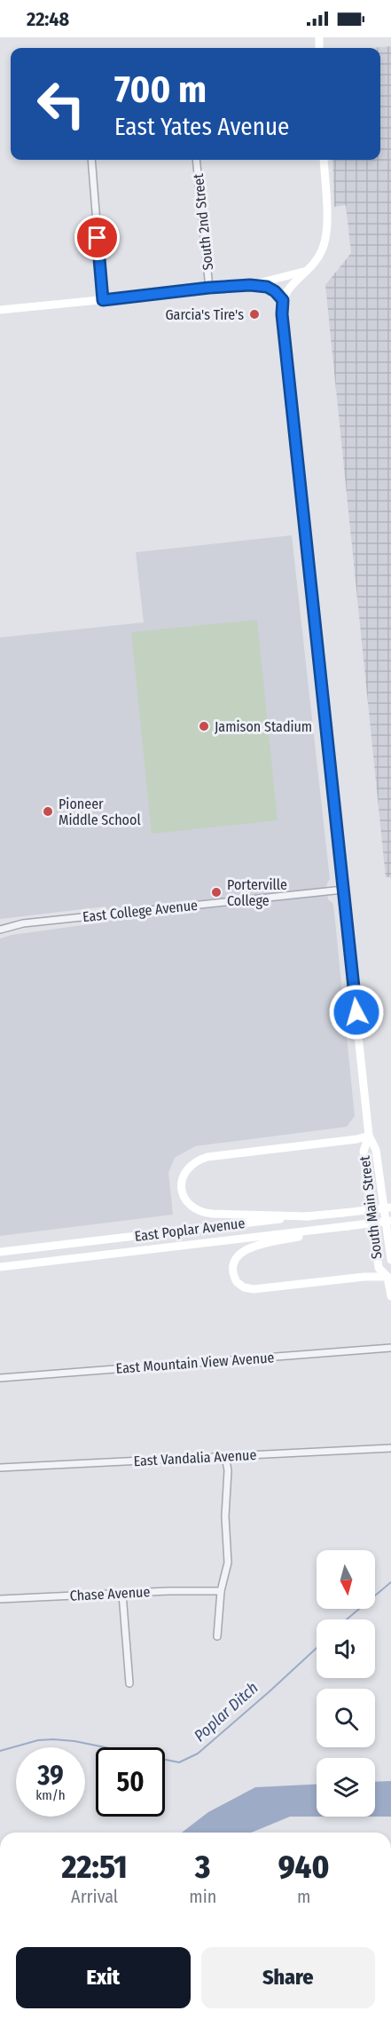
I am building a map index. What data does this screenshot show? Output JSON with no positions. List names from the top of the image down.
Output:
{
  "streets": {
    "main road": ["South Main Street", "East Poplar Avenue"],
    "street": [
      "South 2nd Street",
      "East College Avenue",
      "East Mountain View Avenue",
      "East Vandalia Avenue",
      "Chase Avenue"
    ]
  },
  "crossings": [
    ["East College Avenue", "South Main Street"]
  ],
  "water": ["Poplar Ditch"],
  "places": [
    "Garcia's Tire's",
    "Jamison Stadium",
    "Pioneer Middle School",
    "Porterville College"
  ],
  "north": "bottom",
  "page": {
    "status": "22:48",
    "turn": ["700 m", "East Yates Avenue"],
    "speed": "39 km/h",
    "limit": "50",
    "eta": [
      "22:51",
      "Arrival",
      "3",
      "min",
      "940",
      "m"
    ],
    "buttons": ["Exit", "Share"]
  }
}
